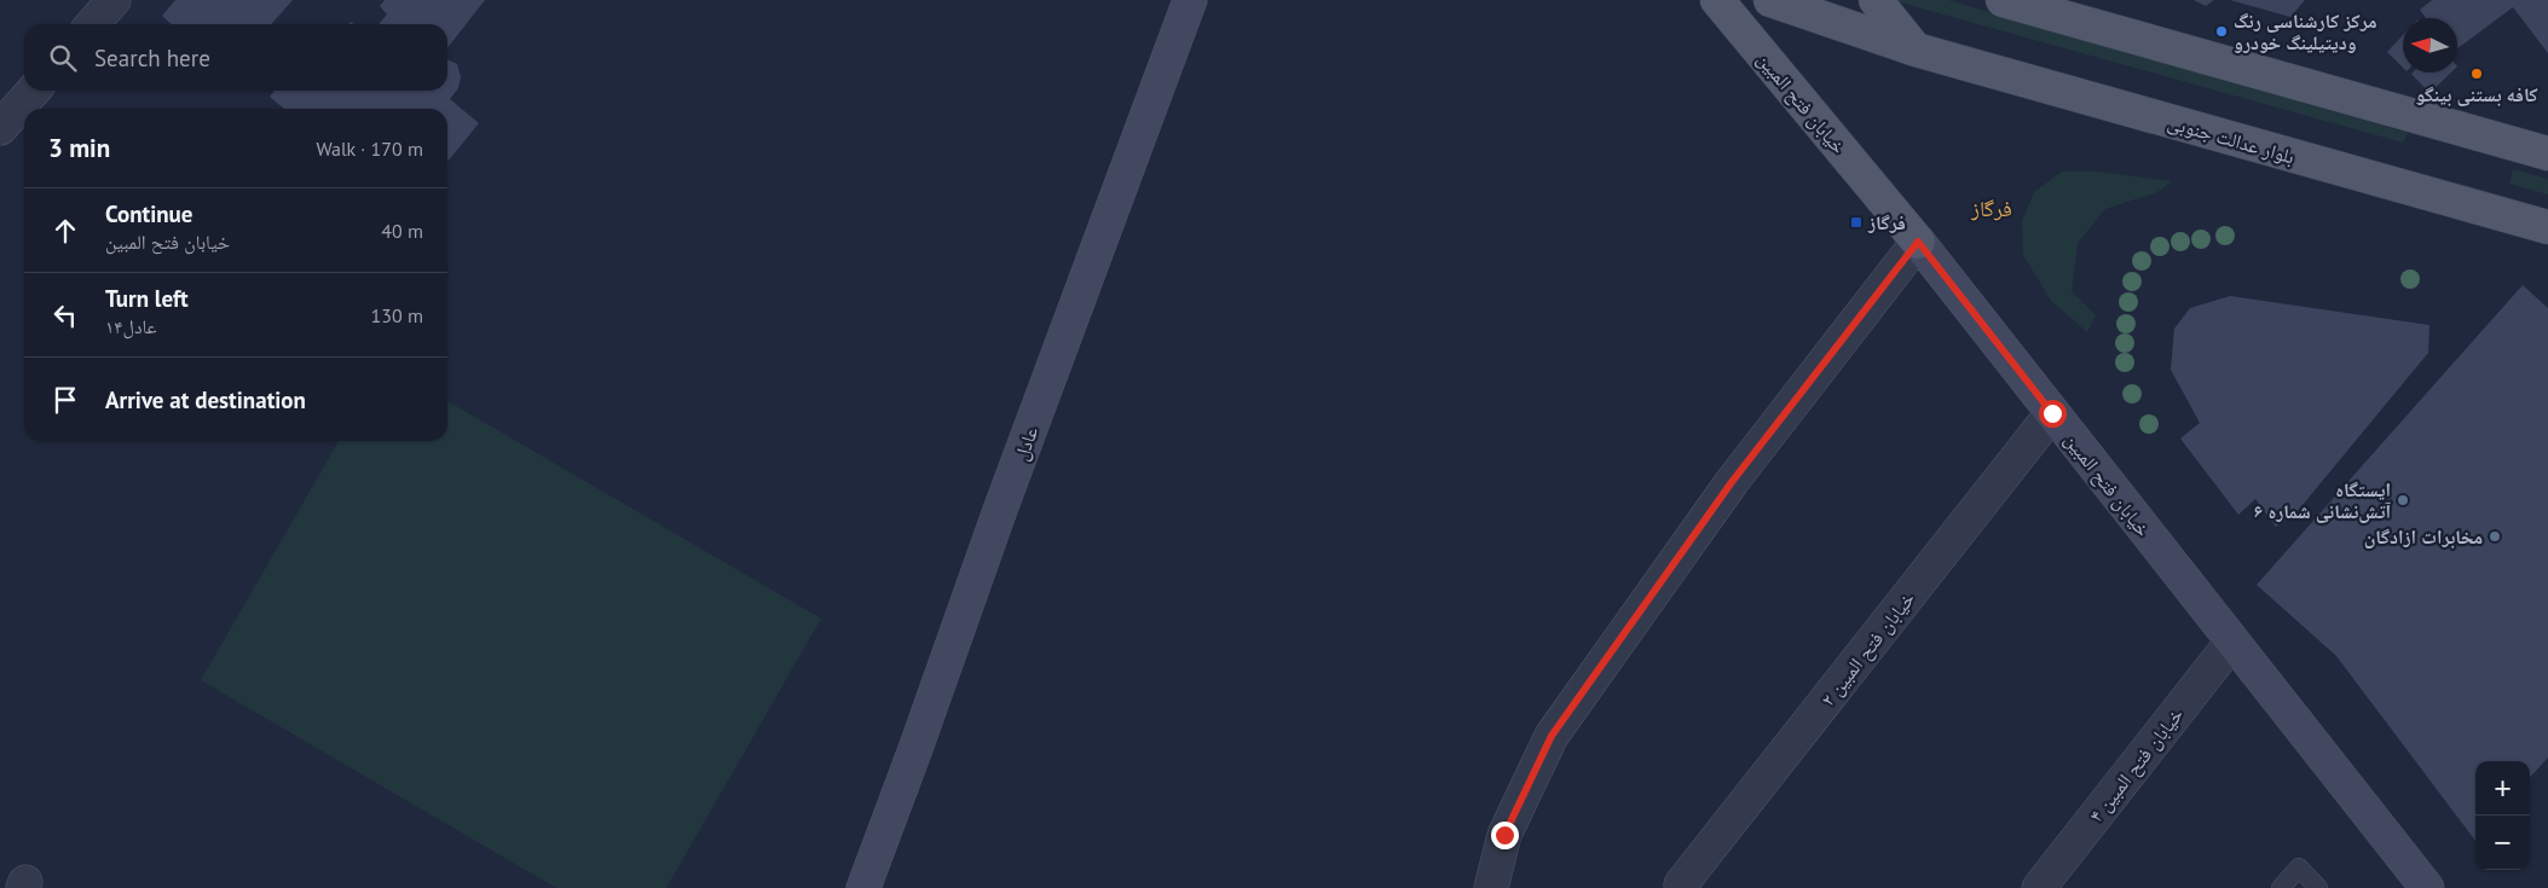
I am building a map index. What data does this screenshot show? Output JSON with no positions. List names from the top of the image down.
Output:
{
  "streets": {
    "main road": ["خیابان فتح المبین", "بلوار عدالت جنوبی"],
    "street": ["عادل", "خیابان فتح المبین ۲", "خیابان فتح المبین ۴"]
  },
  "crossings": [
    ["خیابان فتح المبین", "خیابان فتح المبین ۲"],
    ["خیابان فتح المبین", "خیابان فتح المبین ۴"]
  ],
  "districts": ["فرگاز"],
  "places": {
    "other": [
      "مرکز کارشناسی رنگ ودیتیلینگ خودرو",
      "کافه بستنی بینگو",
      "ایستگاه آتش‌نشانی شماره ۶",
      "مخابرات ازادگان"
    ],
    "transit": ["فرگاز"]
  },
  "north": "left",
  "page": {
    "search": "Search here",
    "heading": ["3 min", "Walk · 170 m"],
    "list": [
      ["Continue", "خیابان فتح المبین", "40 m"],
      ["Turn left", "عادل۱۴", "130 m"],
      "Arrive at destination"
    ],
    "map_buttons": ["+", "−"]
  }
}
